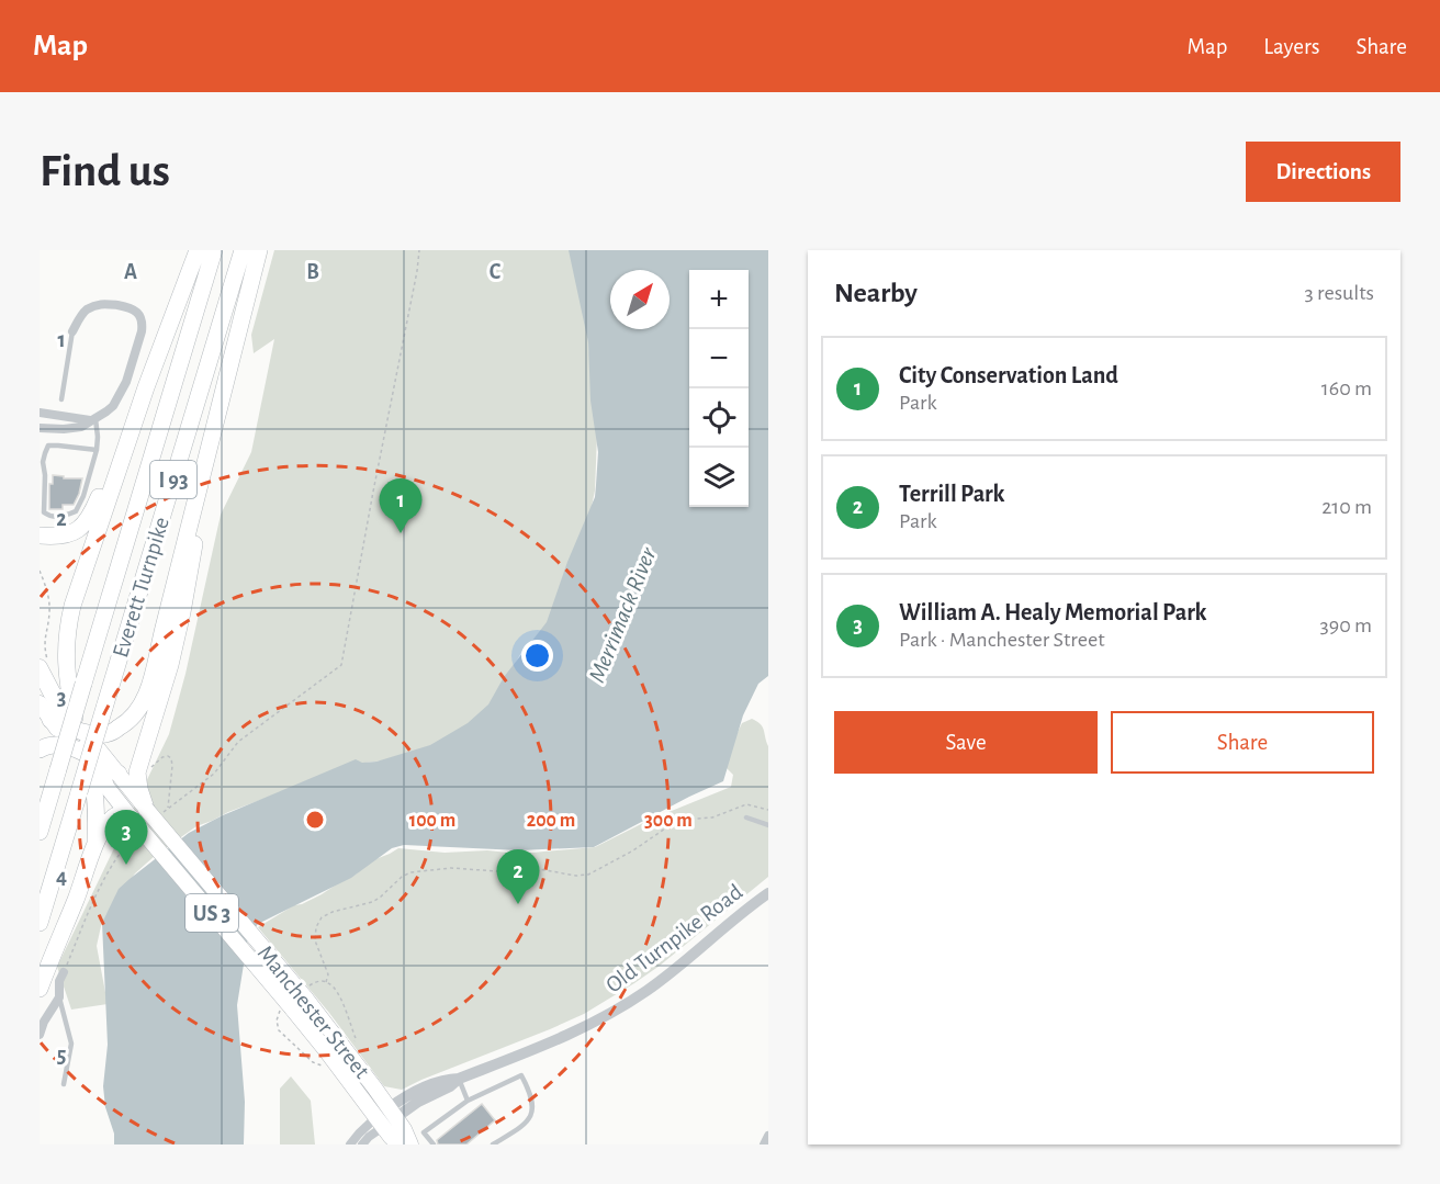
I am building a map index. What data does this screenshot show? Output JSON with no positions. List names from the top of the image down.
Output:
{
  "streets": {
    "highway": ["I 93", "Everett Turnpike"],
    "main road": ["US 3", "Manchester Street"],
    "street": ["Old Turnpike Road"]
  },
  "crossings": [
    ["Old Turnpike Road", "Manchester Street"]
  ],
  "water": ["Merrimack River"],
  "north": "top right",
  "page": {
    "header": "Map",
    "nav": ["Map", "Layers", "Share"],
    "buttons": [
      "Directions",
      ["Save", "Share"]
    ],
    "title": "Find us",
    "heading": ["Nearby", "3 results"],
    "map_buttons": ["+", "−"],
    "list": [
      {
        "mark": "1",
        "name": "City Conservation Land",
        "note": "Park",
        "value": "160 m"
      },
      {
        "mark": "2",
        "name": "Terrill Park",
        "note": "Park",
        "value": "210 m"
      },
      {
        "mark": "3",
        "name": "William A. Healy Memorial Park",
        "note": "Park · Manchester Street",
        "value": "390 m"
      }
    ],
    "pins": ["1", "3", "2"]
  },
  "grid": {
    "columns": ["A", "B", "C"],
    "rows": [
      "1",
      "2",
      "3",
      "4",
      "5"
    ]
  },
  "rings": ["100 m", "200 m", "300 m"]
}
